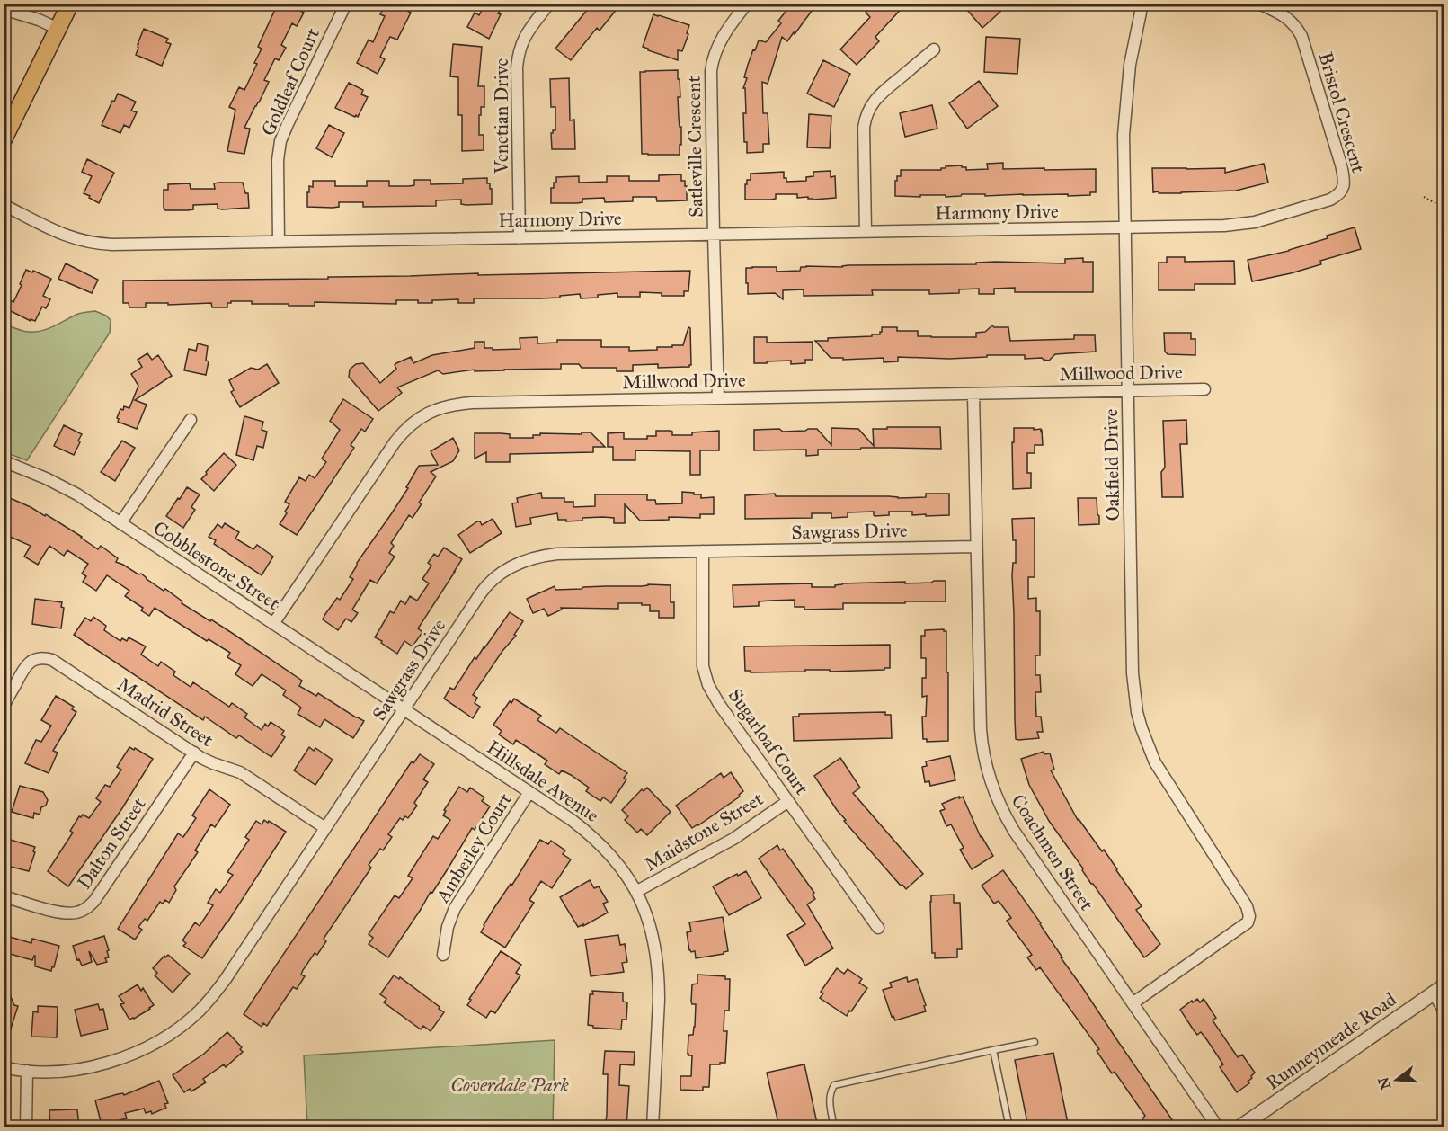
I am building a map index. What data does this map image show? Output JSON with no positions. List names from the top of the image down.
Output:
{
  "streets": {
    "street": [
      "Goldleaf Court",
      "Bristol Crescent",
      "Venetian Drive",
      "Satleville Crescent",
      "Harmony Drive",
      "Millwood Drive",
      "Oakfield Drive",
      "Sawgrass Drive",
      "Cobblestone Street",
      "Madrid Street",
      "Sugarloaf Court",
      "Hillsdale Avenue",
      "Maidstone Street",
      "Dalton Street",
      "Amberley Court",
      "Coachmen Street",
      "Runneymeade Road"
    ]
  },
  "crossings": [
    ["Goldleaf Court", "Harmony Drive"],
    ["Bristol Crescent", "Harmony Drive"],
    ["Bristol Crescent", "Oakfield Drive"],
    ["Venetian Drive", "Harmony Drive"],
    ["Satleville Crescent", "Harmony Drive"],
    ["Satleville Crescent", "Millwood Drive"],
    ["Harmony Drive", "Oakfield Drive"],
    ["Millwood Drive", "Oakfield Drive"],
    ["Millwood Drive", "Cobblestone Street"],
    ["Millwood Drive", "Coachmen Street"],
    ["Oakfield Drive", "Coachmen Street"],
    ["Sawgrass Drive", "Cobblestone Street"],
    ["Sawgrass Drive", "Madrid Street"],
    ["Sawgrass Drive", "Sugarloaf Court"],
    ["Sawgrass Drive", "Hillsdale Avenue"],
    ["Sawgrass Drive", "Coachmen Street"],
    ["Cobblestone Street", "Hillsdale Avenue"],
    ["Madrid Street", "Dalton Street"],
    ["Sugarloaf Court", "Maidstone Street"],
    ["Hillsdale Avenue", "Maidstone Street"],
    ["Hillsdale Avenue", "Amberley Court"]
  ],
  "parks": ["Coverdale Park"],
  "north": "left"
}
